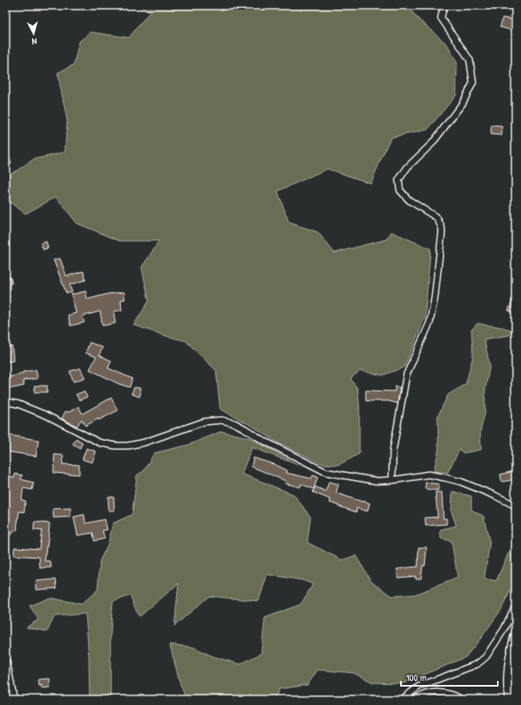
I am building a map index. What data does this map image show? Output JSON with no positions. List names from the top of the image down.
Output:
{
  "scale_bar": "100 m",
  "north": "bottom"
}
